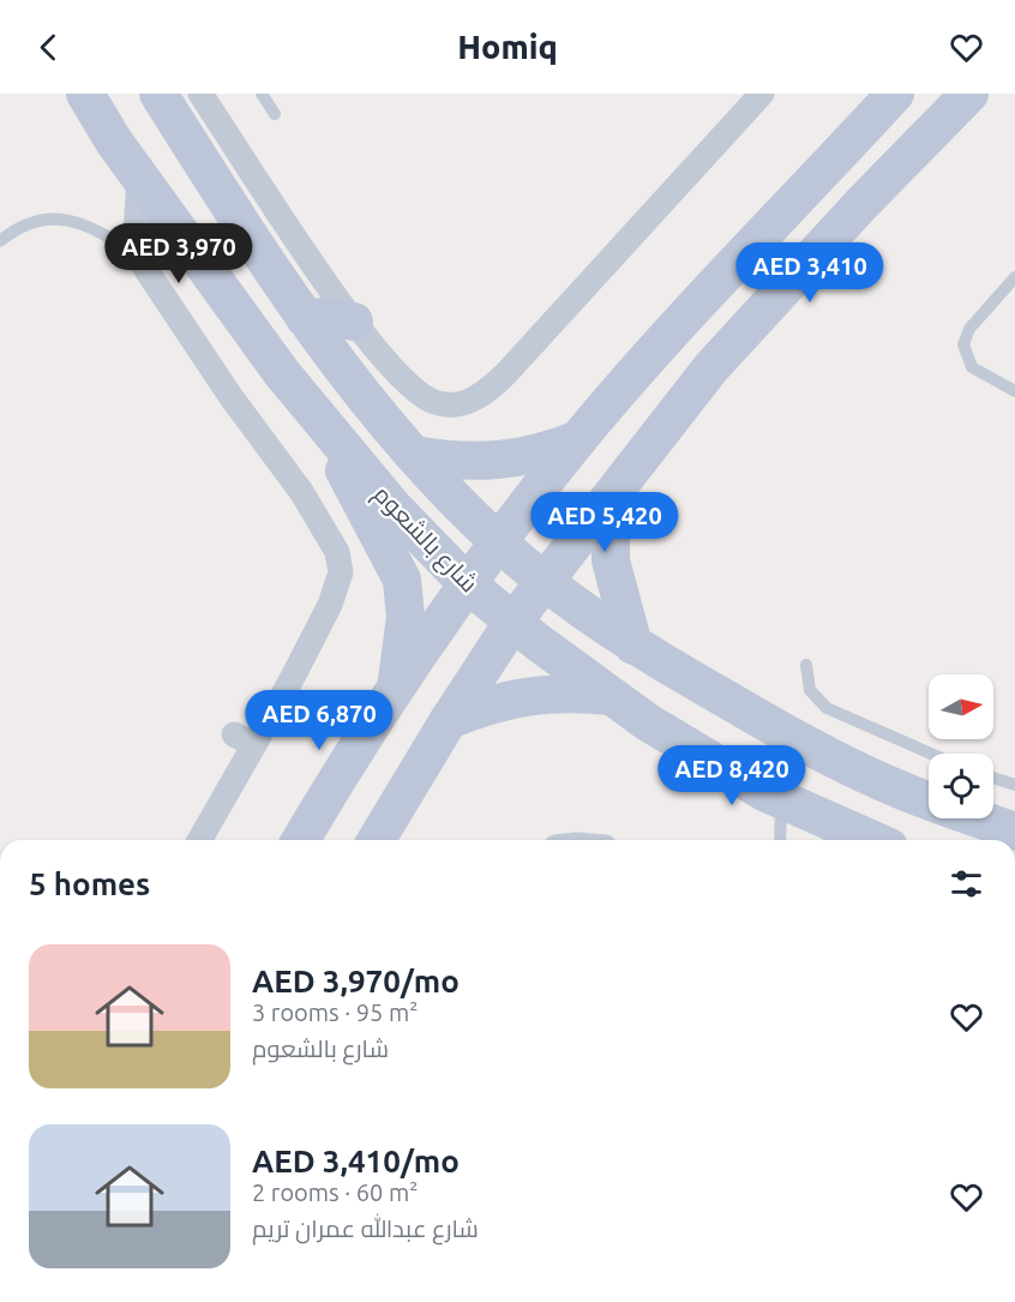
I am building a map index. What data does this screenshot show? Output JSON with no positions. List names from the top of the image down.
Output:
{
  "streets": {
    "street": ["شارع بالشعوم"]
  },
  "north": "right",
  "page": {
    "header": "Homiq",
    "price": [
      "AED 3,970",
      "AED 3,410",
      "AED 5,420",
      "AED 6,870",
      "AED 8,420"
    ],
    "heading": "5 homes",
    "list": [
      {
        "name": "AED 3,970/mo",
        "note": "3 rooms · 95 m² · شارع بالشعوم"
      },
      {
        "name": "AED 3,410/mo",
        "note": "2 rooms · 60 m² · شارع عبدالله عمران تريم"
      }
    ]
  }
}
